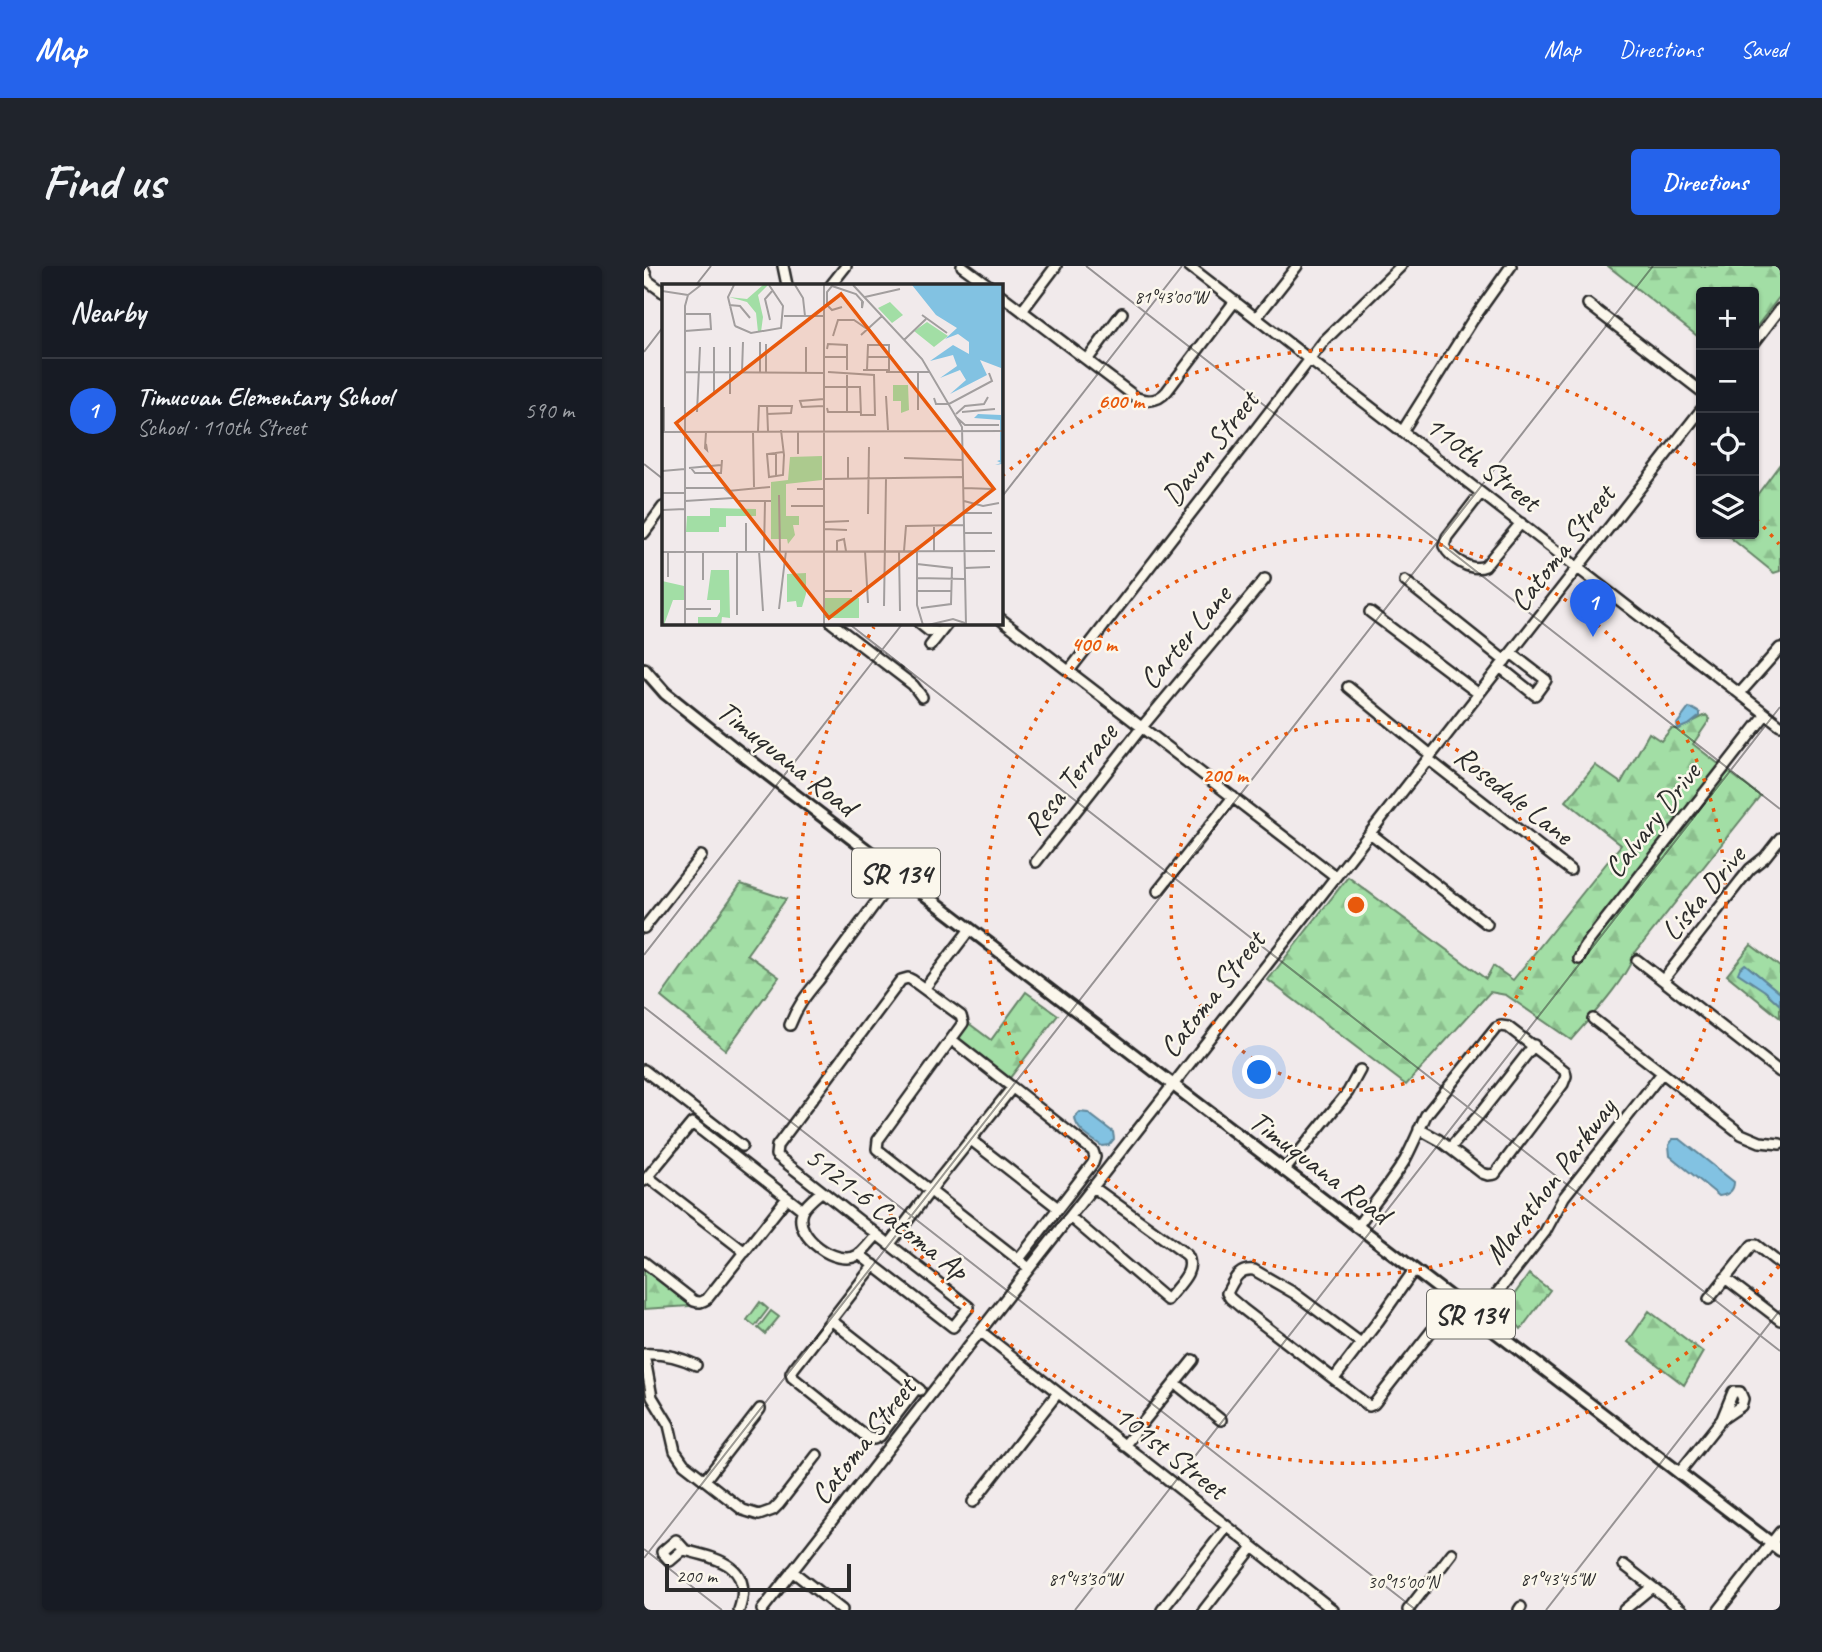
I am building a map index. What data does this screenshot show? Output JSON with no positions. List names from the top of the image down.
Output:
{
  "streets": {
    "main road": ["Timuquana Road", "SR 134"],
    "street": [
      "Davon Street",
      "110th Street",
      "Catoma Street",
      "Carter Lane",
      "Resa Terrace",
      "Rosedale Lane",
      "Calvary Drive",
      "Liska Drive",
      "Marathon Parkway",
      "5121-6 Catoma Ap",
      "101st Street"
    ]
  },
  "crossings": [
    ["Davon Street", "110th Street"],
    ["110th Street", "Catoma Street"],
    ["110th Street", "Calvary Drive"],
    ["Catoma Street", "Timuquana Road"],
    ["Catoma Street", "Rosedale Lane"],
    ["Catoma Street", "5121-6 Catoma Ap"],
    ["Catoma Street", "101st Street"],
    ["Carter Lane", "Resa Terrace"],
    ["Timuquana Road", "Marathon Parkway"]
  ],
  "scale_bar": "200 m",
  "page": {
    "header": "Map",
    "nav": ["Map", "Directions", "Saved"],
    "buttons": "Directions",
    "title": "Find us",
    "heading": "Nearby",
    "map_buttons": ["+", "−"],
    "list": [
      {
        "mark": "1",
        "name": "Timucuan Elementary School",
        "note": "School · 110th Street",
        "value": "590 m"
      }
    ],
    "pins": "1",
    "scale": "200 m"
  },
  "coordinates": [
    "81°43'00\"W",
    "81°43'30\"W",
    "81°43'45\"W",
    "30°15'00\"N"
  ],
  "rings": ["600 m", "400 m", "200 m"]
}
